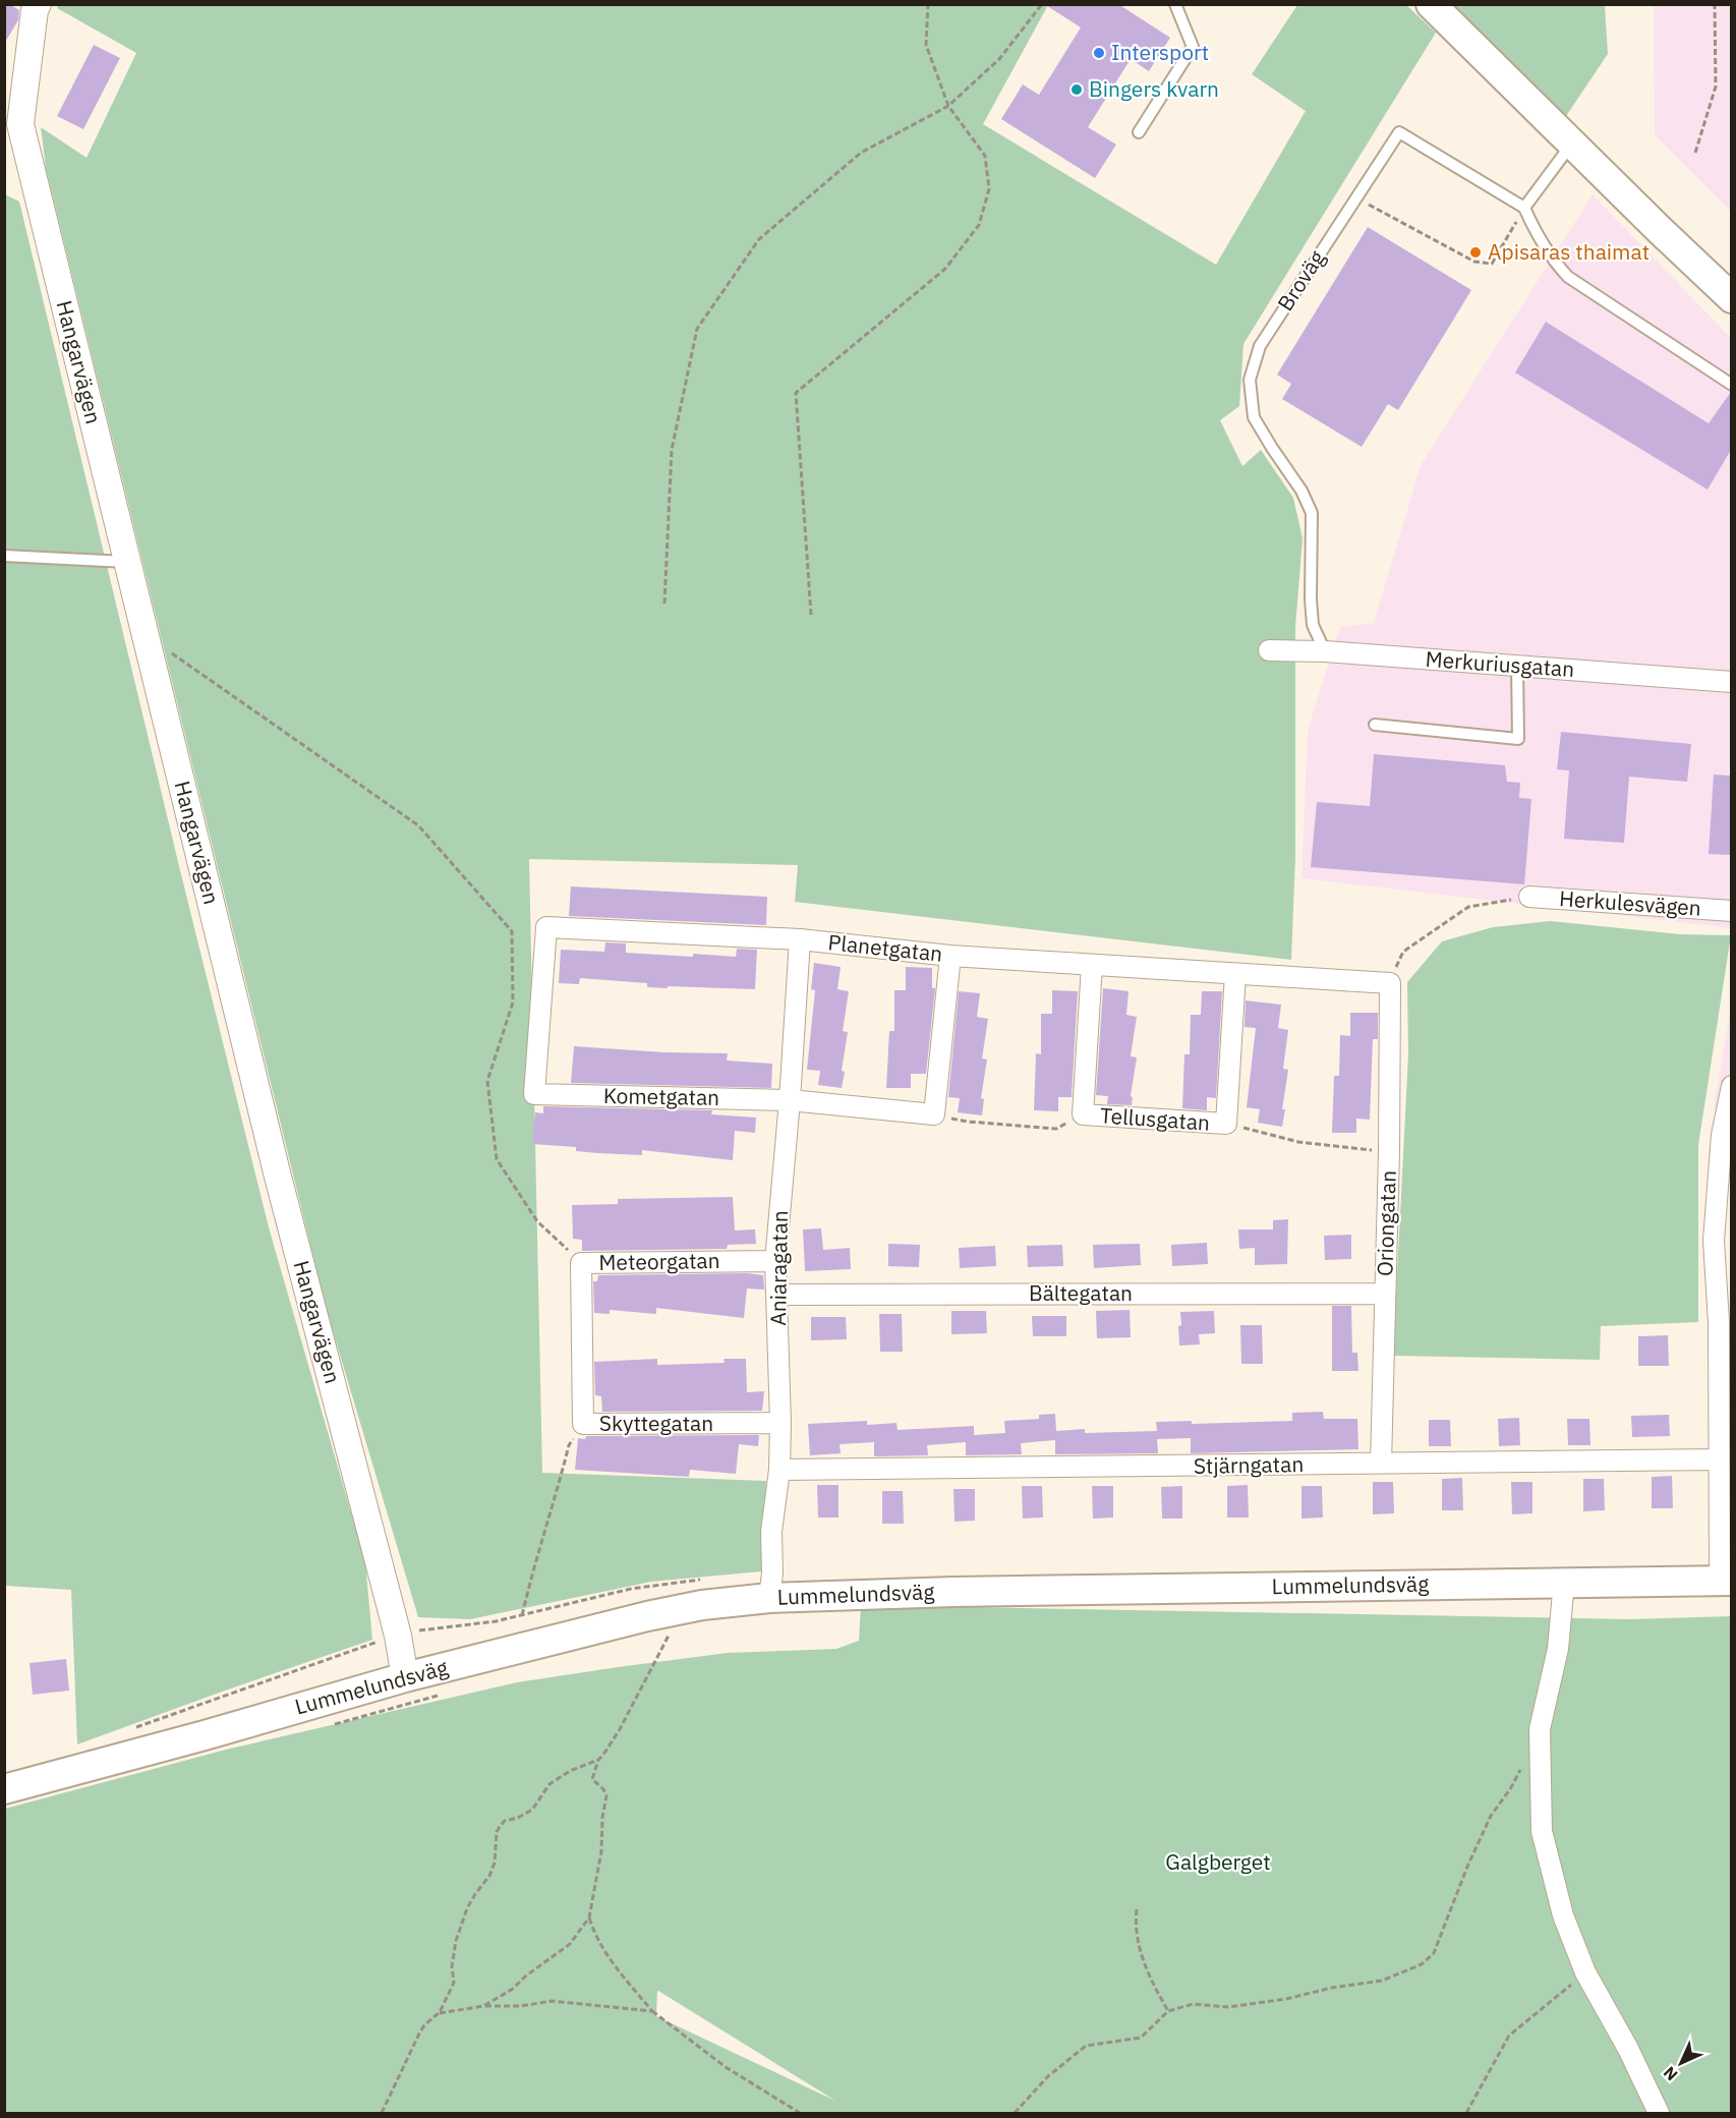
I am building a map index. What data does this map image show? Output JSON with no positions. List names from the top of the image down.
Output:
{
  "streets": {
    "main road": ["Lummelundsväg"],
    "street": [
      "Hangarvägen",
      "Merkuriusgatan",
      "Herkulesvägen",
      "Planetgatan",
      "Kometgatan",
      "Tellusgatan",
      "Oriongatan",
      "Meteorgatan",
      "Aniaragatan",
      "Bältegatan",
      "Skyttegatan",
      "Stjärngatan"
    ],
    "lane": ["Broväg"]
  },
  "crossings": [
    ["Broväg", "Merkuriusgatan"],
    ["Hangarvägen", "Lummelundsväg"],
    ["Planetgatan", "Kometgatan"],
    ["Planetgatan", "Tellusgatan"],
    ["Planetgatan", "Oriongatan"],
    ["Planetgatan", "Aniaragatan"],
    ["Kometgatan", "Aniaragatan"],
    ["Oriongatan", "Bältegatan"],
    ["Oriongatan", "Stjärngatan"],
    ["Meteorgatan", "Aniaragatan"],
    ["Meteorgatan", "Skyttegatan"],
    ["Aniaragatan", "Bältegatan"],
    ["Aniaragatan", "Skyttegatan"],
    ["Aniaragatan", "Stjärngatan"],
    ["Aniaragatan", "Lummelundsväg"]
  ],
  "parks": ["Galgberget"],
  "places": ["Intersport", "Bingers kvarn", "Apisaras thaimat"],
  "north": "bottom left"
}
